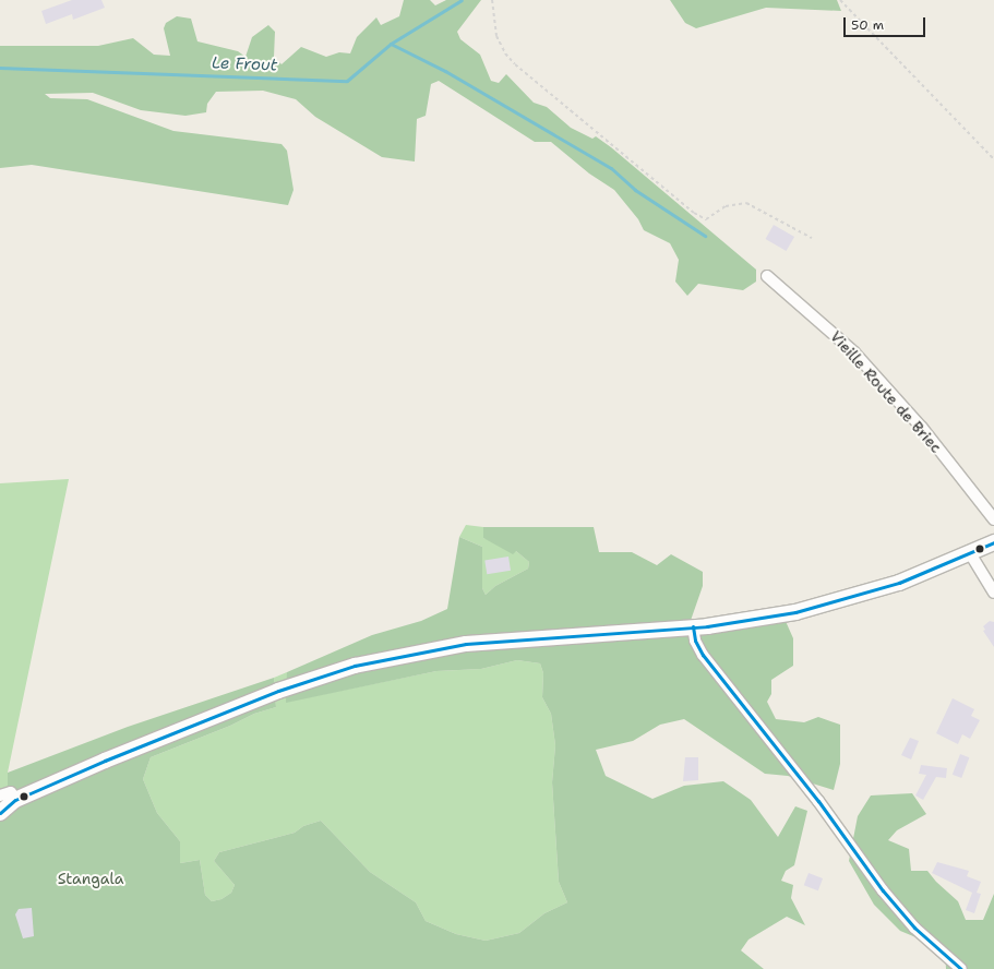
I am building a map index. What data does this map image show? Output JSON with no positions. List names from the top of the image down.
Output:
{
  "streets": {
    "street": ["Vieille Route de Briec"]
  },
  "water": ["Le Frout"],
  "parks": ["Stangala"],
  "scale_bar": "50 m"
}
